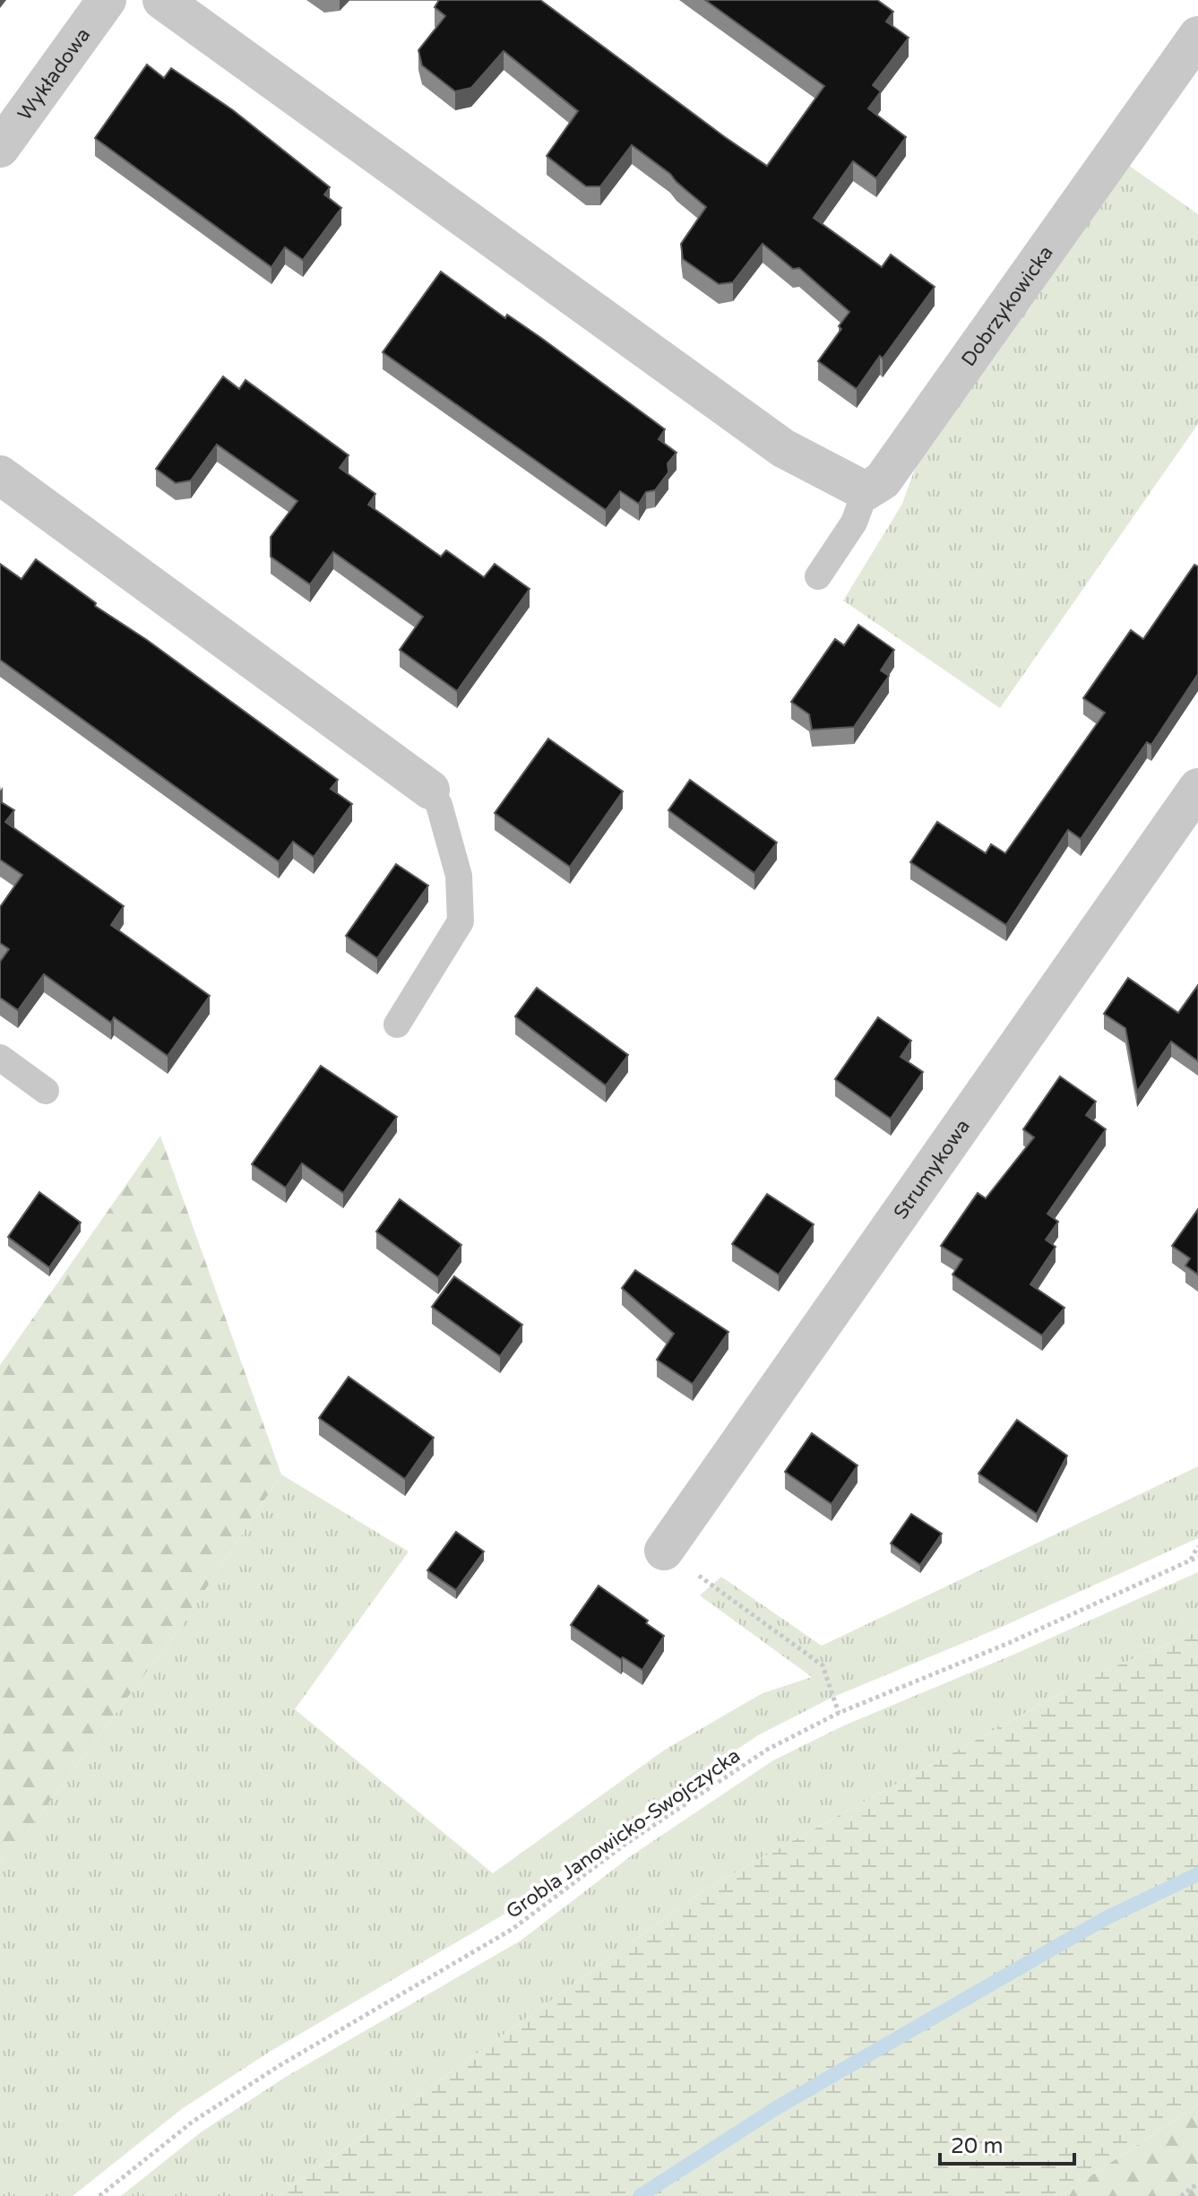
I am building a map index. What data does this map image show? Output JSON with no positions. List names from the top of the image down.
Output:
{
  "streets": {
    "street": ["Wykładowa", "Dobrzykowicka", "Strumykowa"],
    "path": ["Grobla Janowicko-Swojczycka"]
  },
  "scale_bar": "20 m"
}
